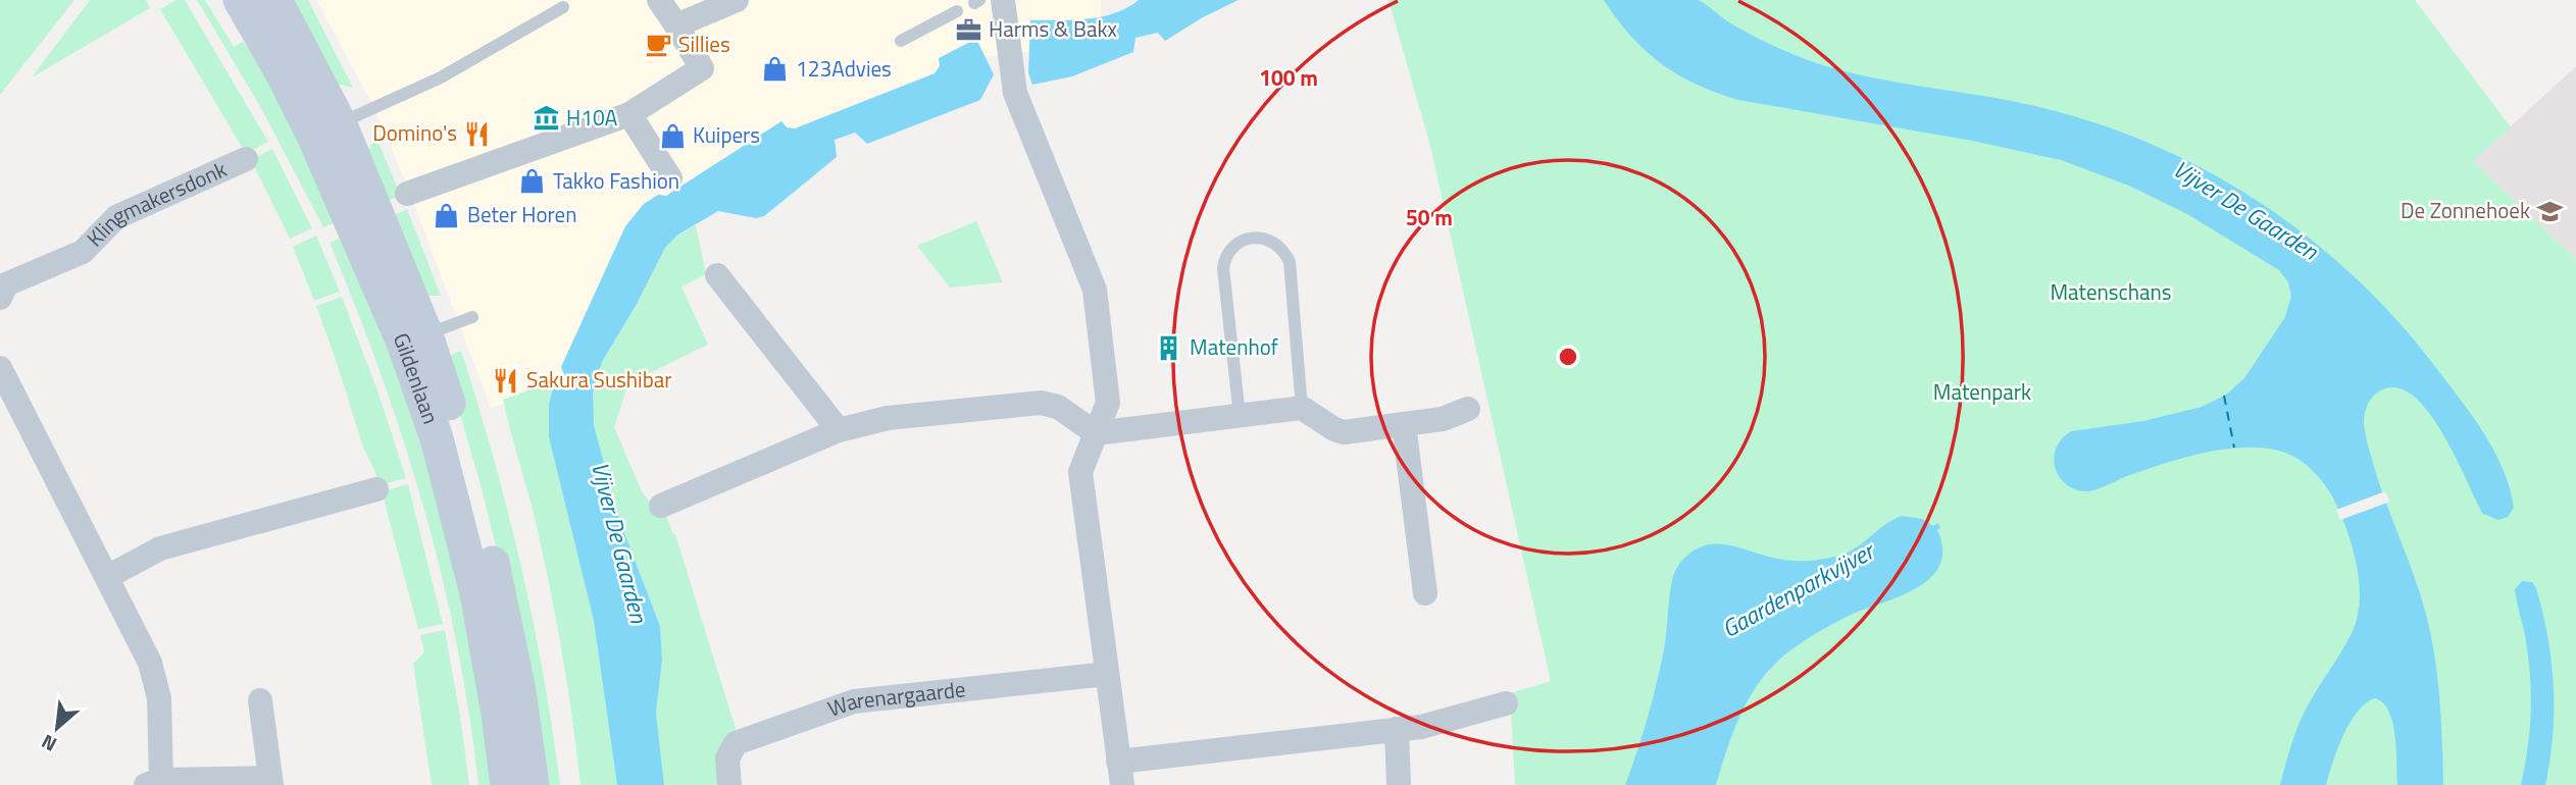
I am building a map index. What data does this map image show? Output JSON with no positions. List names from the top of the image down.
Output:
{
  "streets": {
    "street": ["Klingmakersdonk", "Gildenlaan", "Warenargaarde"]
  },
  "water": ["Vijver De Gaarden", "Gaardenparkvijver"],
  "parks": ["Matenschans", "Matenpark"],
  "places": {
    "office": ["Harms & Bakx"],
    "cafe": ["Sillies"],
    "shop": [
      "123Advies",
      "Kuipers",
      "Takko Fashion",
      "Beter Horen"
    ],
    "museum": ["H10A"],
    "restaurant": ["Domino's", "Sakura Sushibar"],
    "school or university": ["De Zonnehoek"],
    "building": ["Matenhof"]
  },
  "north": "bottom left",
  "rings": ["100 m", "50 m"]
}
